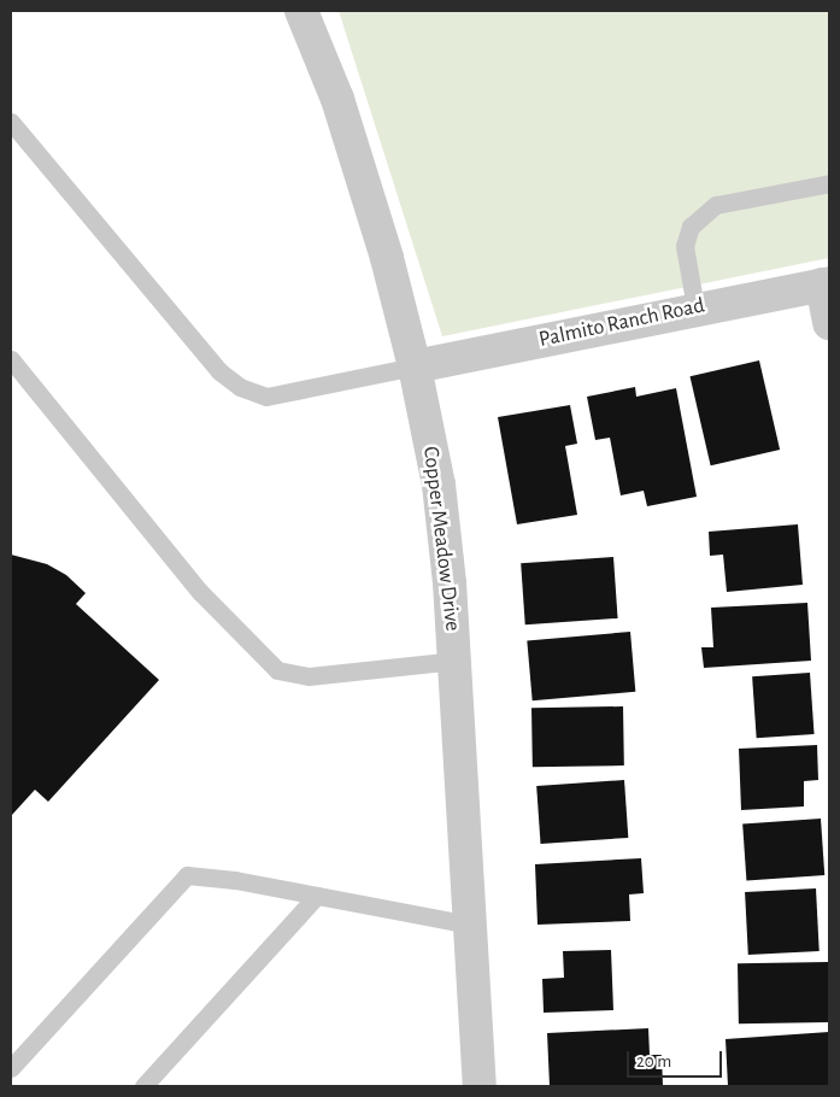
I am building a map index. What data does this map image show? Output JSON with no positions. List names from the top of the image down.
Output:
{
  "streets": {
    "street": ["Palmito Ranch Road", "Copper Meadow Drive"]
  },
  "crossings": [
    ["Palmito Ranch Road", "Copper Meadow Drive"]
  ],
  "scale_bar": "20 m"
}
